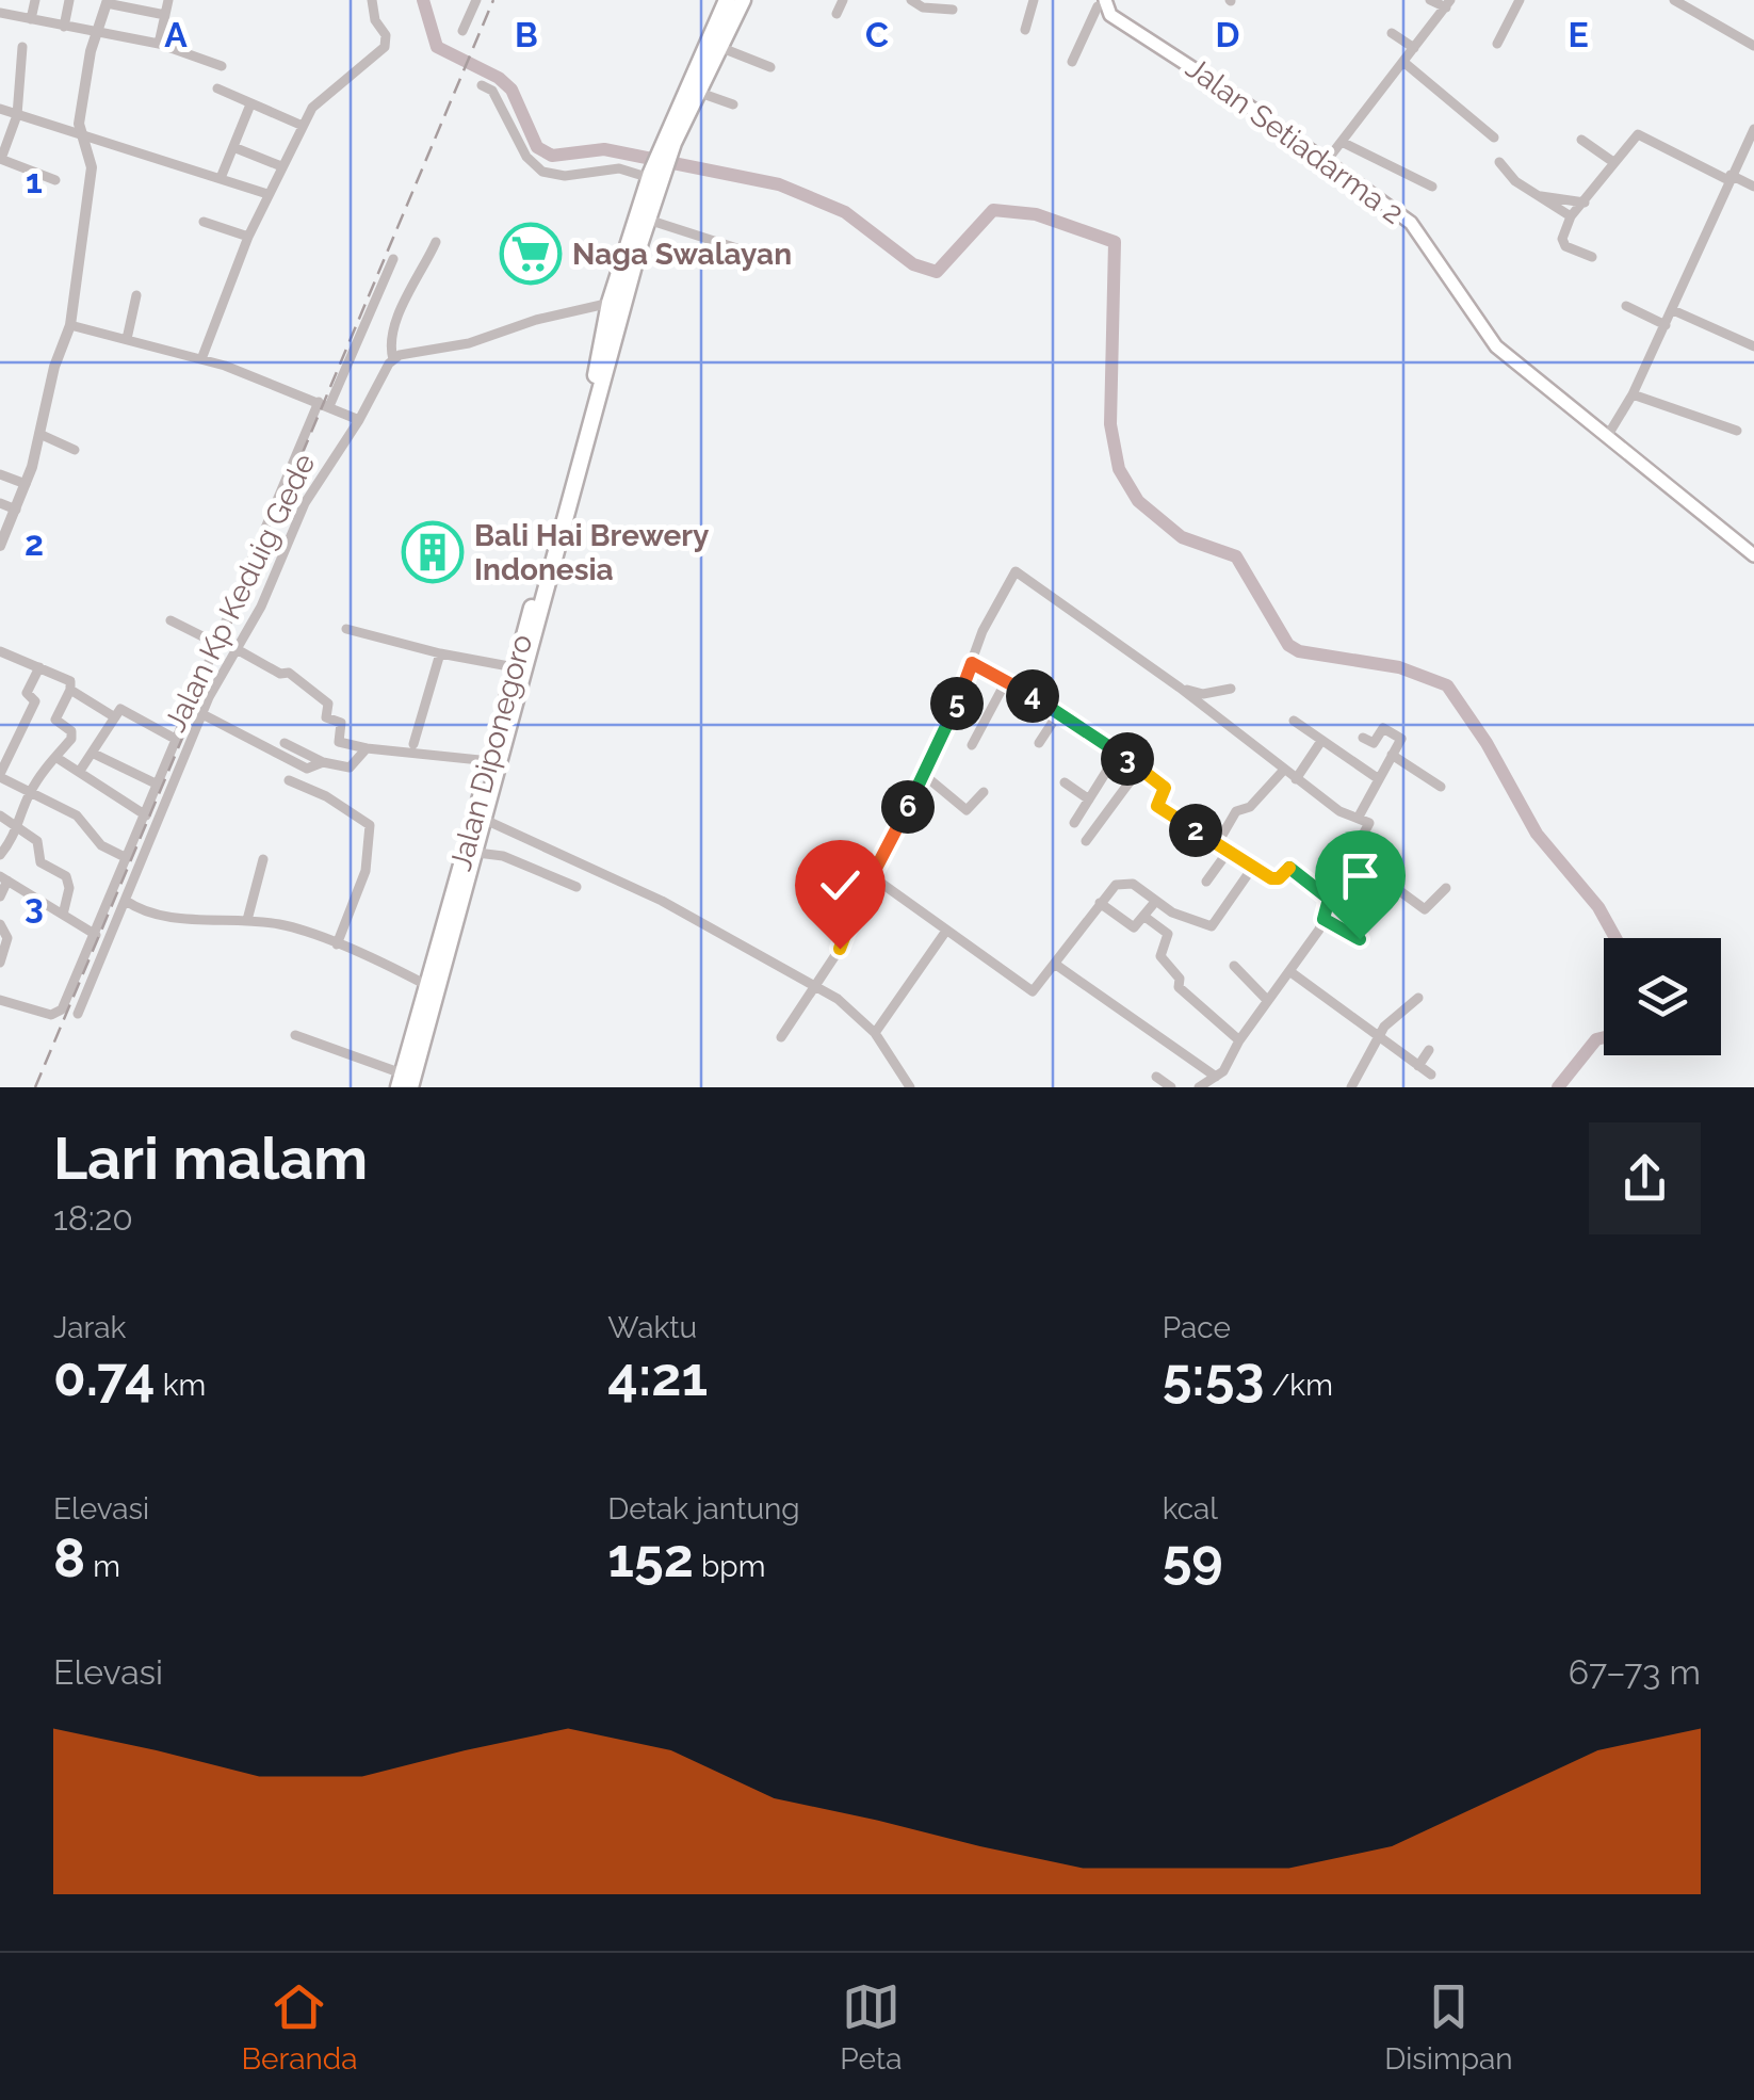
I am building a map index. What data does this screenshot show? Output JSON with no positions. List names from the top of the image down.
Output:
{
  "streets": {
    "highway": ["Jalan Diponegoro"],
    "main road": ["Jalan Setiadarma 2"],
    "street": ["Jalan Kp Keduig Gede"]
  },
  "places": {
    "supermarket": ["Naga Swalayan"],
    "building": ["Bali Hai Brewery Indonesia"]
  },
  "page": {
    "pins": [
      "4",
      "5",
      "3",
      "6",
      "2"
    ],
    "heading": ["Lari malam", "18:20"],
    "stats": [
      ["Jarak", "0.74 km"],
      ["Waktu", "4:21"],
      ["Pace", "5:53 /km"],
      ["Elevasi", "8 m"],
      ["Detak jantung", "152 bpm"],
      ["kcal", "59"]
    ],
    "chart": ["Elevasi", "67–73 m"],
    "tabs": ["Beranda", "Peta", "Disimpan"]
  },
  "grid": {
    "columns": [
      "A",
      "B",
      "C",
      "D",
      "E"
    ],
    "rows": ["1", "2", "3"]
  }
}
